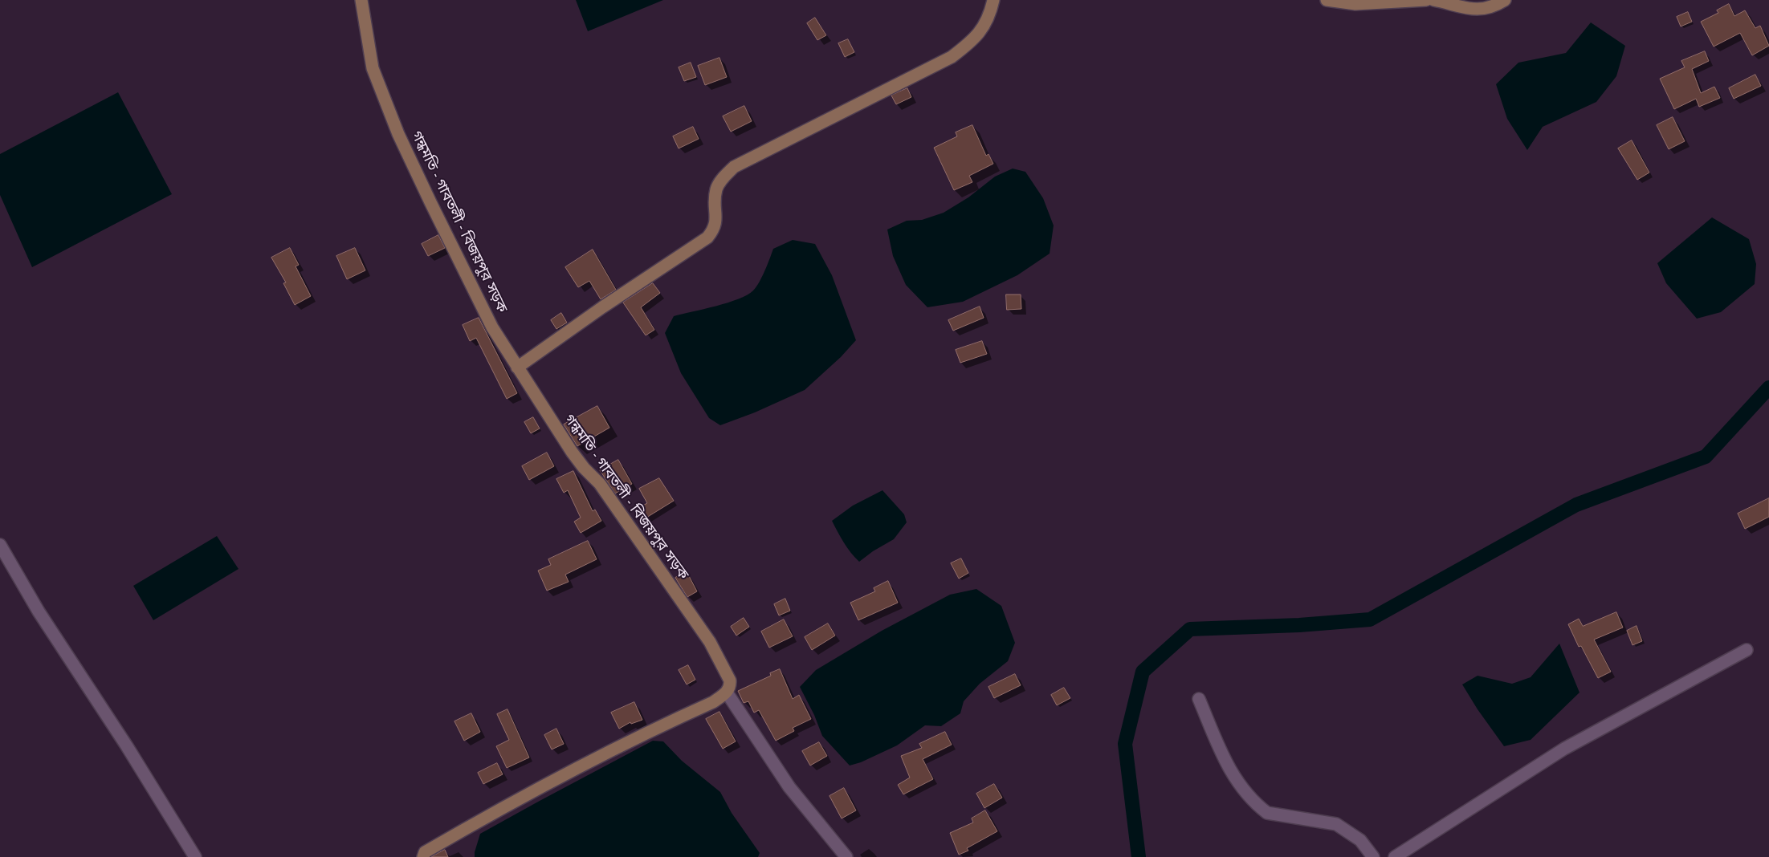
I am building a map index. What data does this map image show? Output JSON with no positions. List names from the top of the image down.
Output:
{
  "streets": {
    "main road": ["গন্ধমতি - গাবতলী - বিজয়পুর সড়ক"]
  }
}
